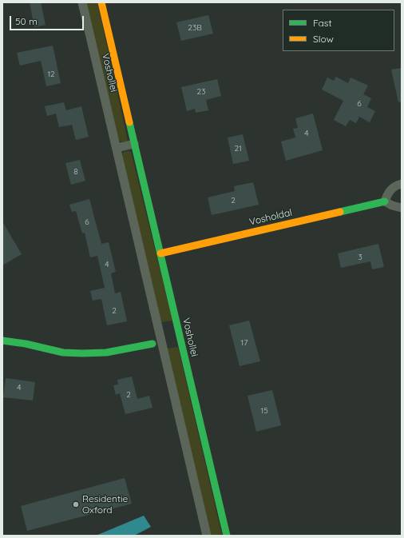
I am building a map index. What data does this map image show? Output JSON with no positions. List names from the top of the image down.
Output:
{
  "streets": {
    "street": ["Voshollei", "Vosholdal"]
  },
  "crossings": [
    ["Voshollei", "Vosholdal"]
  ],
  "places": ["Residentie Oxford"],
  "house_numbers": [
    "23B",
    "12",
    "23",
    "6",
    "4",
    "21",
    "8",
    "2",
    "6",
    "3",
    "4",
    "2",
    "17",
    "4",
    "2",
    "15"
  ],
  "legend": ["Fast", "Slow"],
  "scale_bar": "50 m"
}
